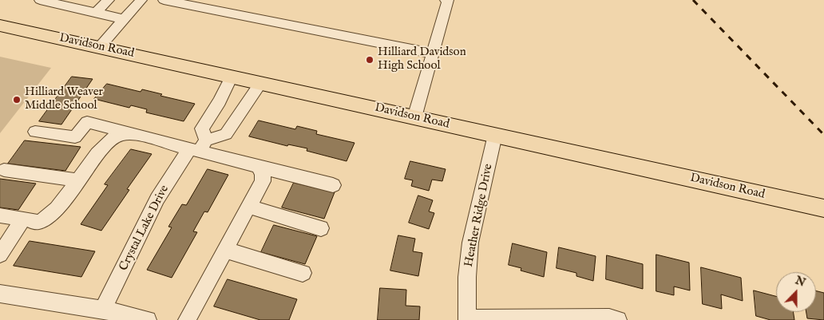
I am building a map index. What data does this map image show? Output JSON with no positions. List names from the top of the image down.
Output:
{
  "streets": {
    "main road": ["Davidson Road"],
    "street": ["Heather Ridge Drive", "Crystal Lake Drive"]
  },
  "crossings": [
    ["Davidson Road", "Heather Ridge Drive"]
  ],
  "places": ["Hilliard Davidson High School", "Hilliard Weaver Middle School"],
  "north": "top"
}
